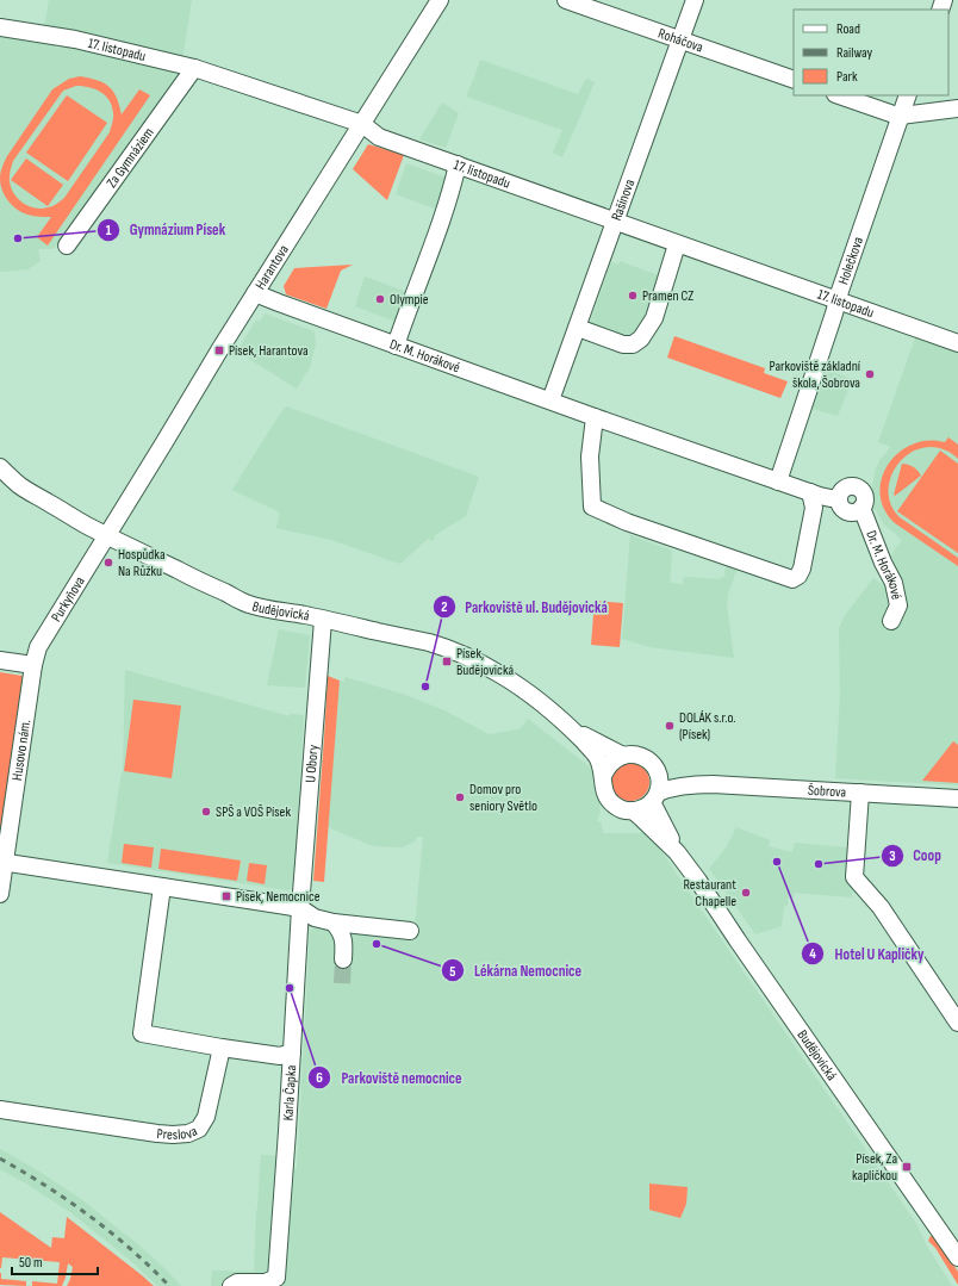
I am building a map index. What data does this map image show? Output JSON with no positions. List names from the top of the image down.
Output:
{
  "streets": {
    "street": [
      "Roháčova",
      "17. listopadu",
      "Za Gymnáziem",
      "Rašínova",
      "Holečkova",
      "Harantova",
      "Dr. M. Horákové",
      "Purkyňova",
      "Budějovická",
      "Husovo nám.",
      "U Obory",
      "Šobrova",
      "Karla Čapka",
      "Preslova"
    ]
  },
  "crossings": [
    ["Roháčova", "Rašínova"],
    ["17. listopadu", "Za Gymnáziem"],
    ["17. listopadu", "Rašínova"],
    ["17. listopadu", "Holečkova"],
    ["17. listopadu", "Harantova"],
    ["Rašínova", "Dr. M. Horákové"],
    ["Holečkova", "Dr. M. Horákové"],
    ["Harantova", "Dr. M. Horákové"],
    ["Harantova", "Purkyňova"],
    ["Harantova", "Budějovická"],
    ["Purkyňova", "Budějovická"],
    ["Purkyňova", "Husovo nám."],
    ["Budějovická", "U Obory"],
    ["Budějovická", "Šobrova"],
    ["U Obory", "Karla Čapka"]
  ],
  "places": {
    "other": [
      "Gymnázium Písek",
      "Pramen CZ",
      "Olympie",
      "Parkoviště základní škola, Šobrova",
      "Hospůdka Na Růžku",
      "Parkoviště ul. Budějovická",
      "DOLÁK s.r.o. (Písek)",
      "Domov pro seniory Světlo",
      "SPŠ a VOŠ Písek",
      "Hotel U Kapličky",
      "Coop",
      "Restaurant Chapelle",
      "Lékárna Nemocnice",
      "Parkoviště nemocnice"
    ],
    "transit": [
      "Písek, Harantova",
      "Písek, Budějovická",
      "Písek, Nemocnice",
      "Písek, Za kapličkou"
    ]
  },
  "legend": ["Road", "Railway", "Park"],
  "scale_bar": "50 m"
}
